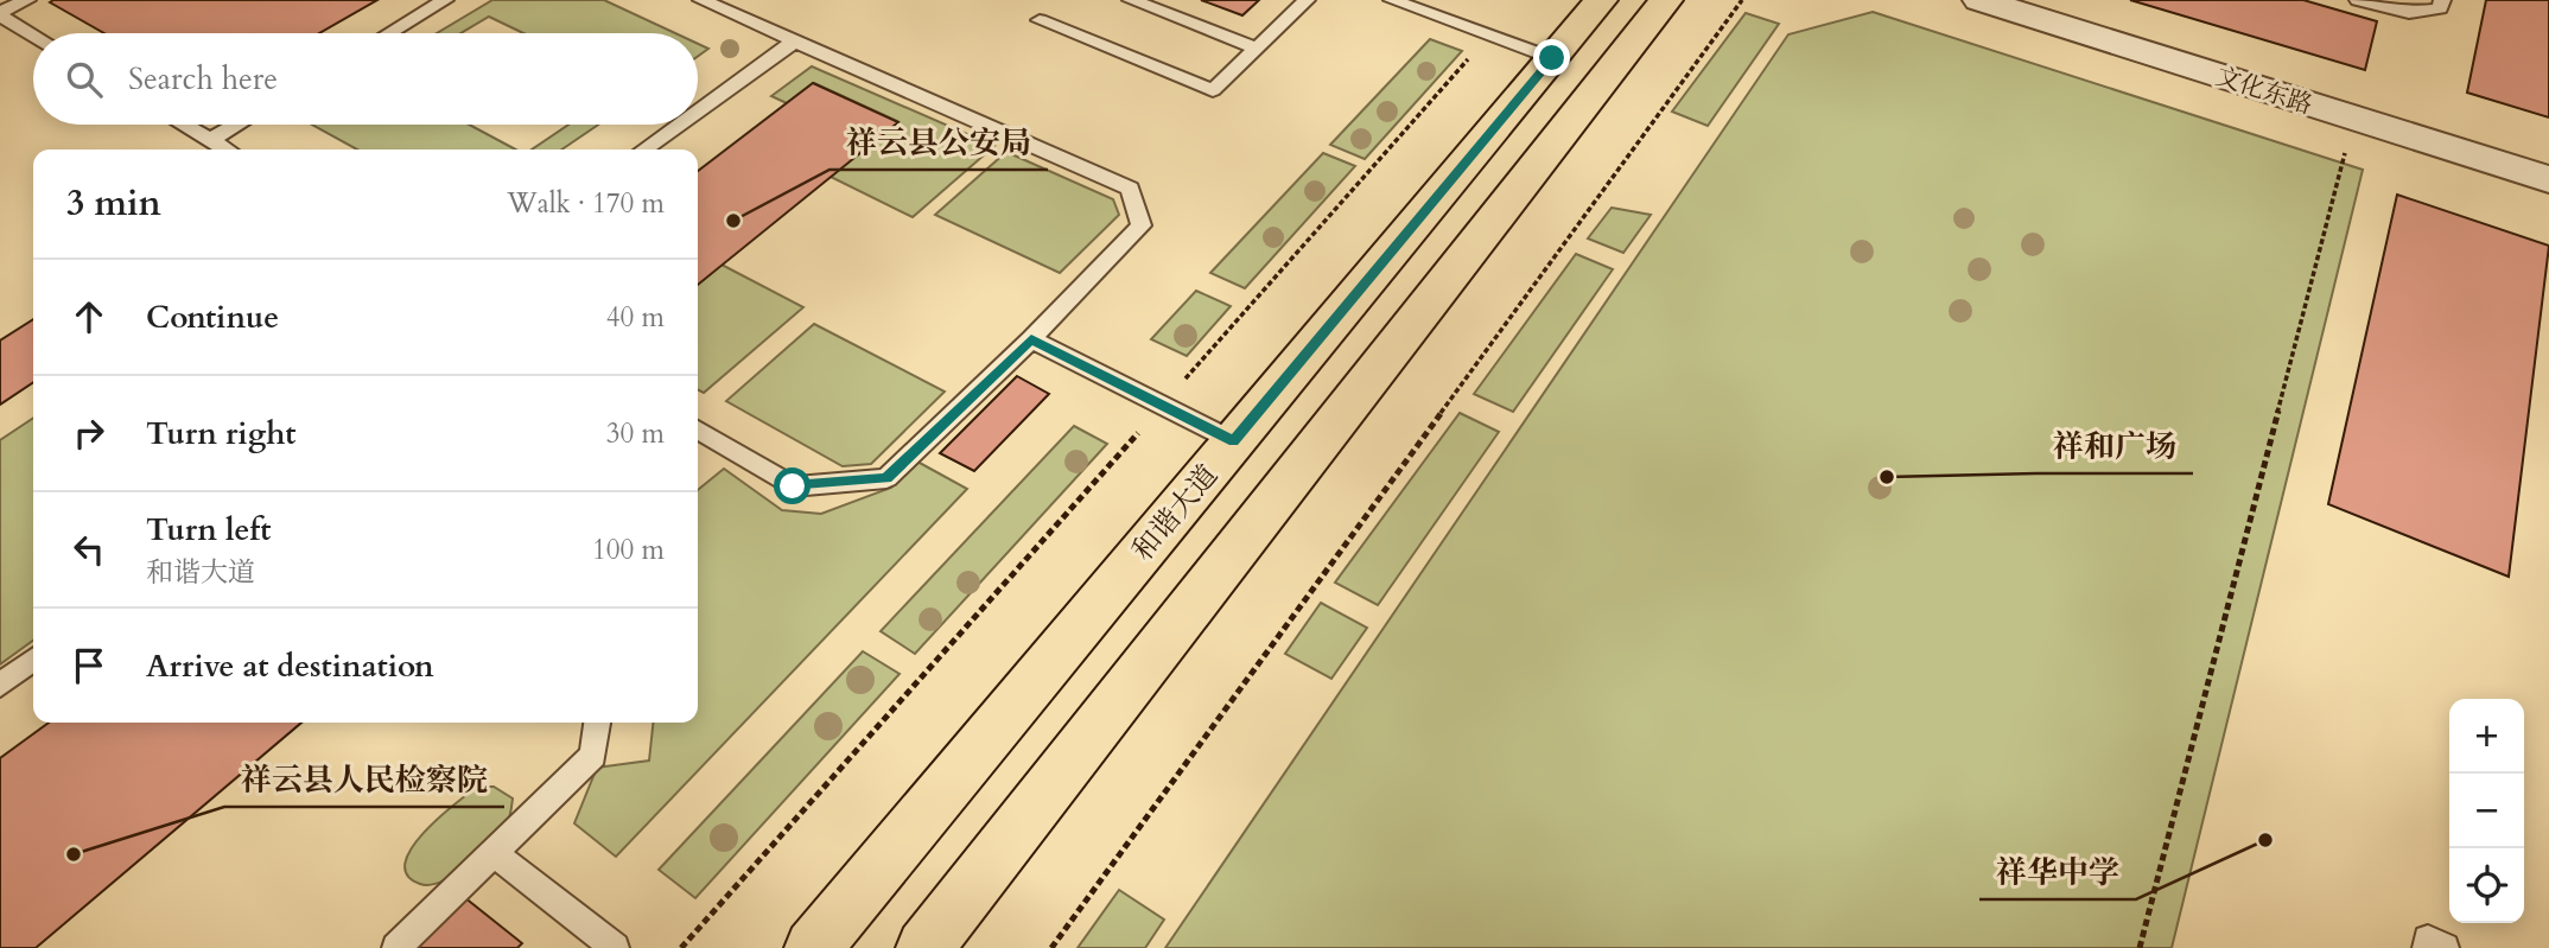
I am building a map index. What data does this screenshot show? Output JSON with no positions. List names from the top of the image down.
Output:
{
  "streets": {
    "main road": ["和谐大道"],
    "street": ["文化东路"]
  },
  "places": [
    "祥云县公安局",
    "祥和广场",
    "祥华中学",
    "祥云县人民检察院"
  ],
  "page": {
    "search": "Search here",
    "heading": ["3 min", "Walk · 170 m"],
    "list": [
      ["Continue", "40 m"],
      ["Turn right", "30 m"],
      ["Turn left", "和谐大道", "100 m"],
      "Arrive at destination"
    ],
    "map_buttons": ["+", "−"]
  }
}
